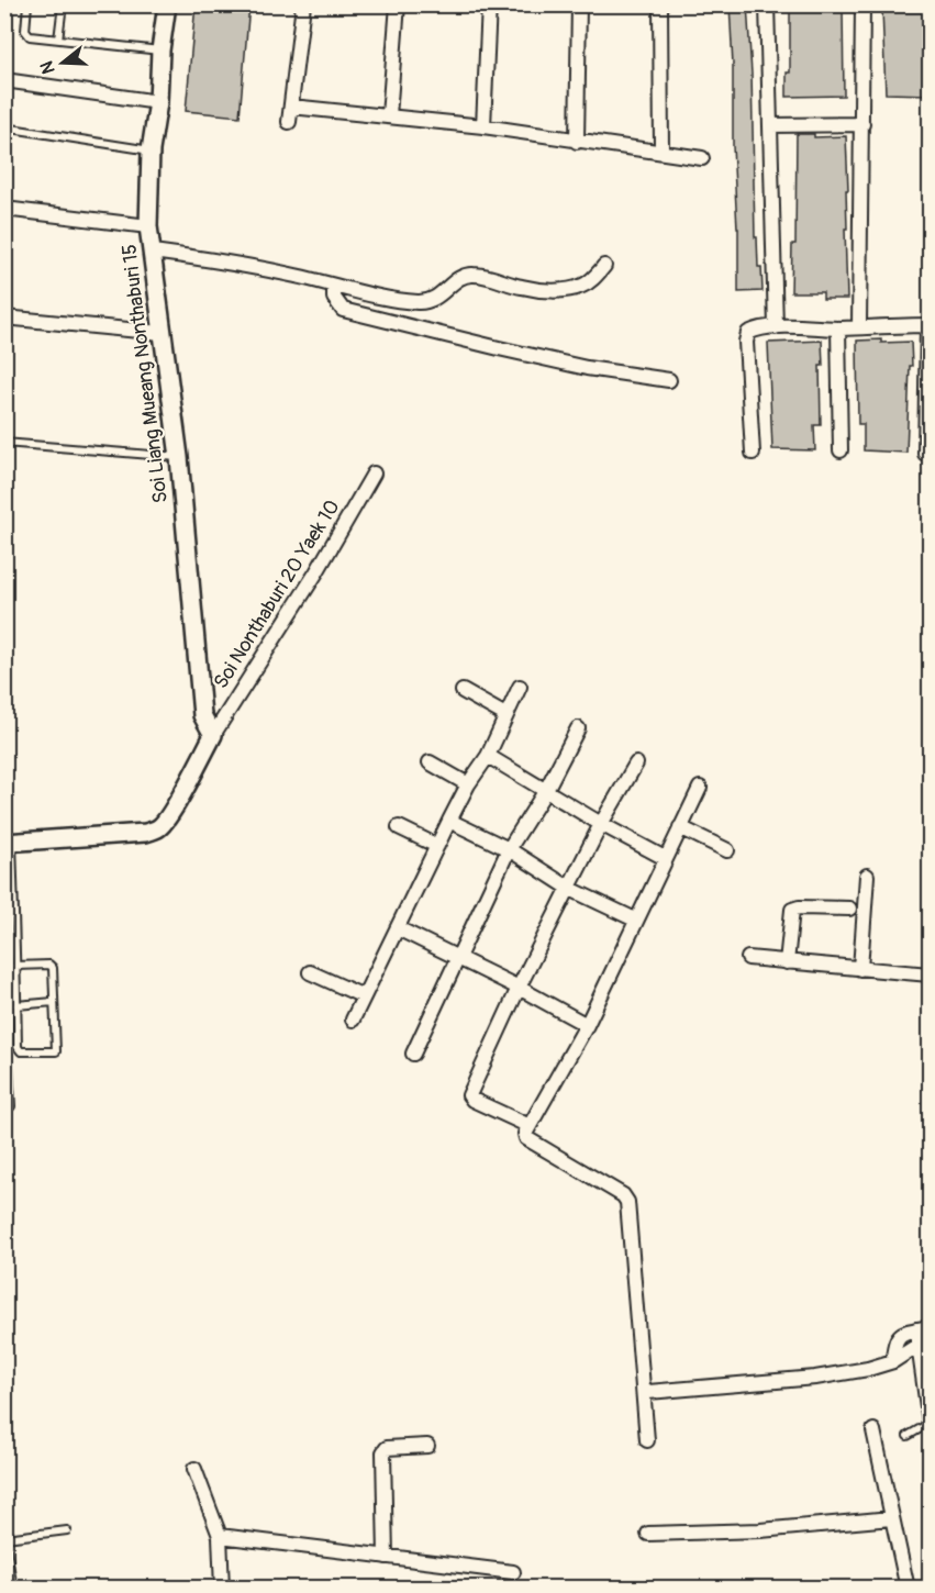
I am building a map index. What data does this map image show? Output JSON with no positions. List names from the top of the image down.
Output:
{
  "streets": {
    "street": ["Soi Liang Mueang Nonthaburi 15", "Soi Nonthaburi 20 Yaek 10"]
  },
  "crossings": [
    ["Soi Liang Mueang Nonthaburi 15", "Soi Nonthaburi 20 Yaek 10"]
  ],
  "north": "left"
}
